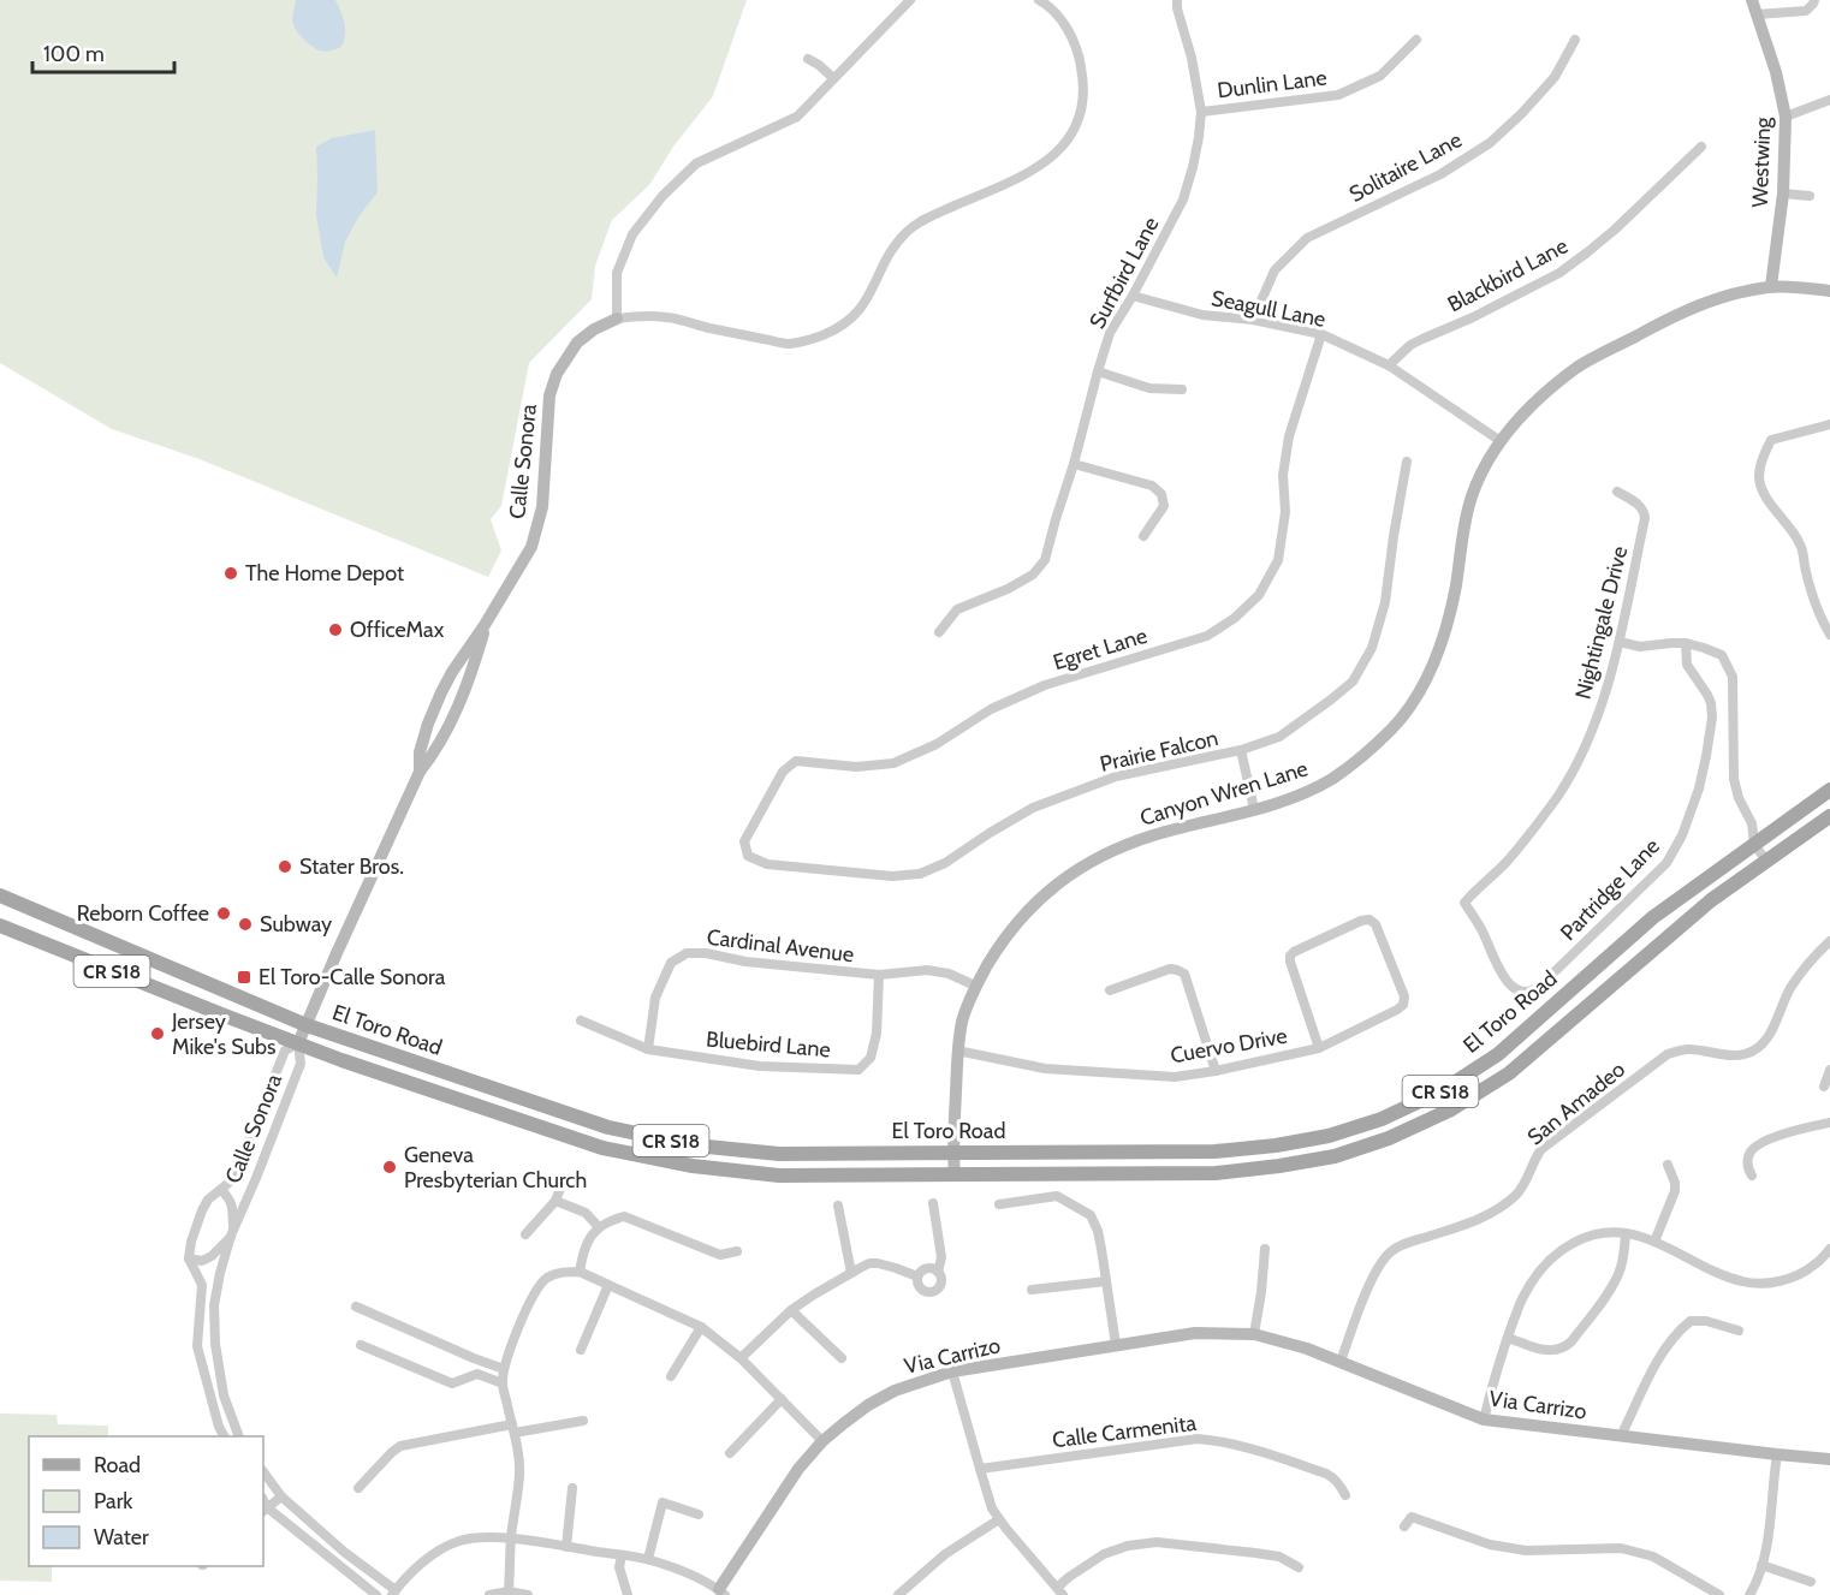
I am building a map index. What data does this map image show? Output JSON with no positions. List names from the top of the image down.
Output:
{
  "streets": {
    "main road": ["CR S18", "El Toro Road"],
    "street": [
      "Dunlin Lane",
      "Westwing",
      "Solitaire Lane",
      "Surfbird Lane",
      "Blackbird Lane",
      "Seagull Lane",
      "Calle Sonora",
      "Nightingale Drive",
      "Egret Lane",
      "Prairie Falcon",
      "Canyon Wren Lane",
      "Partridge Lane",
      "Cardinal Avenue",
      "Bluebird Lane",
      "Cuervo Drive",
      "San Amadeo",
      "Via Carrizo",
      "Calle Carmenita"
    ]
  },
  "crossings": [
    ["Dunlin Lane", "Surfbird Lane"],
    ["Westwing", "Canyon Wren Lane"],
    ["Solitaire Lane", "Seagull Lane"],
    ["Surfbird Lane", "Seagull Lane"],
    ["Blackbird Lane", "Seagull Lane"],
    ["Seagull Lane", "Egret Lane"],
    ["Seagull Lane", "Canyon Wren Lane"],
    ["Calle Sonora", "El Toro Road"],
    ["Nightingale Drive", "Partridge Lane"],
    ["Egret Lane", "Prairie Falcon"],
    ["Canyon Wren Lane", "Cardinal Avenue"],
    ["Canyon Wren Lane", "El Toro Road"],
    ["Canyon Wren Lane", "Cuervo Drive"],
    ["Cardinal Avenue", "Bluebird Lane"],
    ["San Amadeo", "Via Carrizo"]
  ],
  "places": {
    "other": [
      "The Home Depot",
      "OfficeMax",
      "Stater Bros.",
      "Reborn Coffee",
      "Subway",
      "Jersey Mike's Subs",
      "Geneva Presbyterian Church"
    ],
    "transit": ["El Toro-Calle Sonora"]
  },
  "legend": ["Road", "Park", "Water"],
  "scale_bar": "100 m"
}
